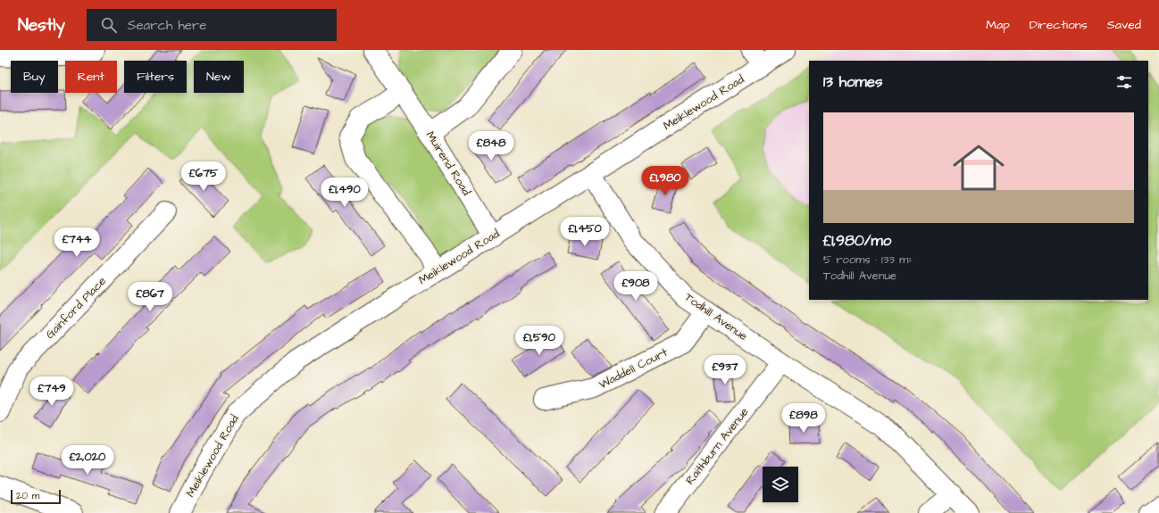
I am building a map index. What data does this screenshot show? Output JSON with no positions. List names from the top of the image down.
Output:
{
  "streets": {
    "street": [
      "Meiklewood Road",
      "Muirend Road",
      "Gainford Place",
      "Todhill Avenue",
      "Waddell Court",
      "Raithburn Avenue"
    ]
  },
  "crossings": [
    ["Meiklewood Road", "Muirend Road"],
    ["Meiklewood Road", "Todhill Avenue"],
    ["Todhill Avenue", "Waddell Court"],
    ["Todhill Avenue", "Raithburn Avenue"]
  ],
  "scale_bar": "20 m",
  "page": {
    "header": "Nestly",
    "search": "Search here",
    "nav": ["Map", "Directions", "Saved"],
    "chip": [
      "Buy",
      "Rent",
      "Filters",
      "New"
    ],
    "heading": "13 homes",
    "list": [
      {
        "name": "£1,980/mo",
        "note": "5 rooms · 133 m² · Todhill Avenue"
      }
    ],
    "price": [
      "£848",
      "£675",
      "£1,980",
      "£1,490",
      "£1,450",
      "£744",
      "£908",
      "£867",
      "£1,590",
      "£937",
      "£749",
      "£898",
      "£2,020"
    ],
    "scale": "20 m"
  }
}
